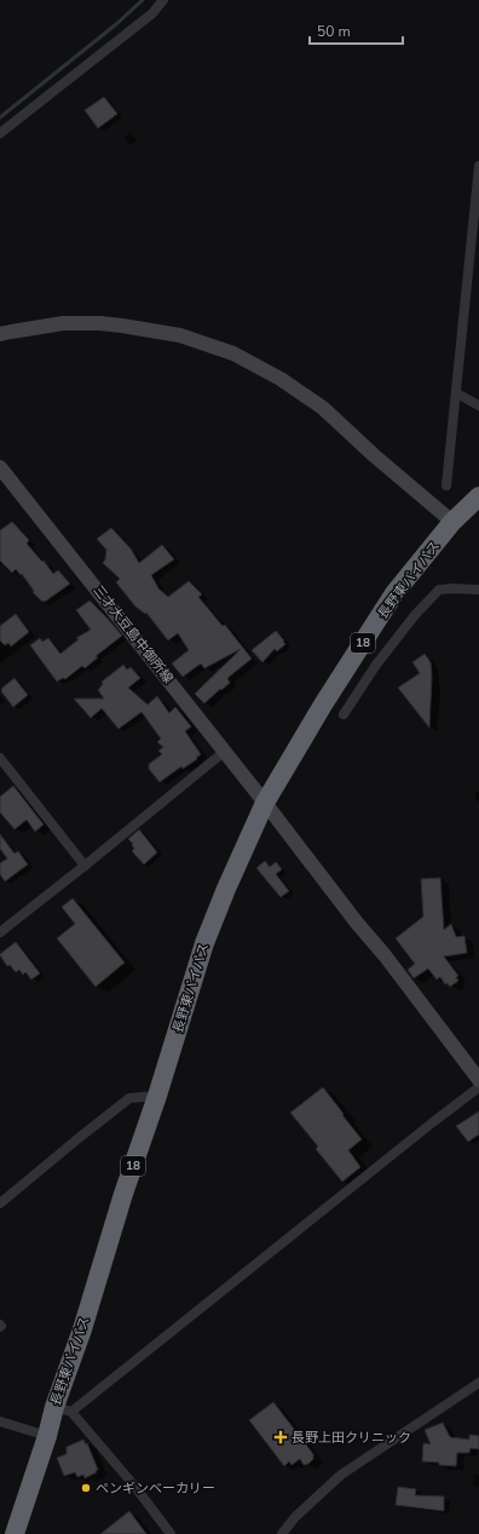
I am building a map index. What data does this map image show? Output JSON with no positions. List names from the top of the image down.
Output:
{
  "streets": {
    "highway": ["長野東バイパス", "18"],
    "street": ["三才大豆島中御所線"]
  },
  "crossings": [
    ["長野東バイパス", "三才大豆島中御所線"]
  ],
  "places": {
    "health": ["長野上田クリニック"],
    "other": ["ペンギンベーカリー"]
  },
  "scale_bar": "50 m"
}
